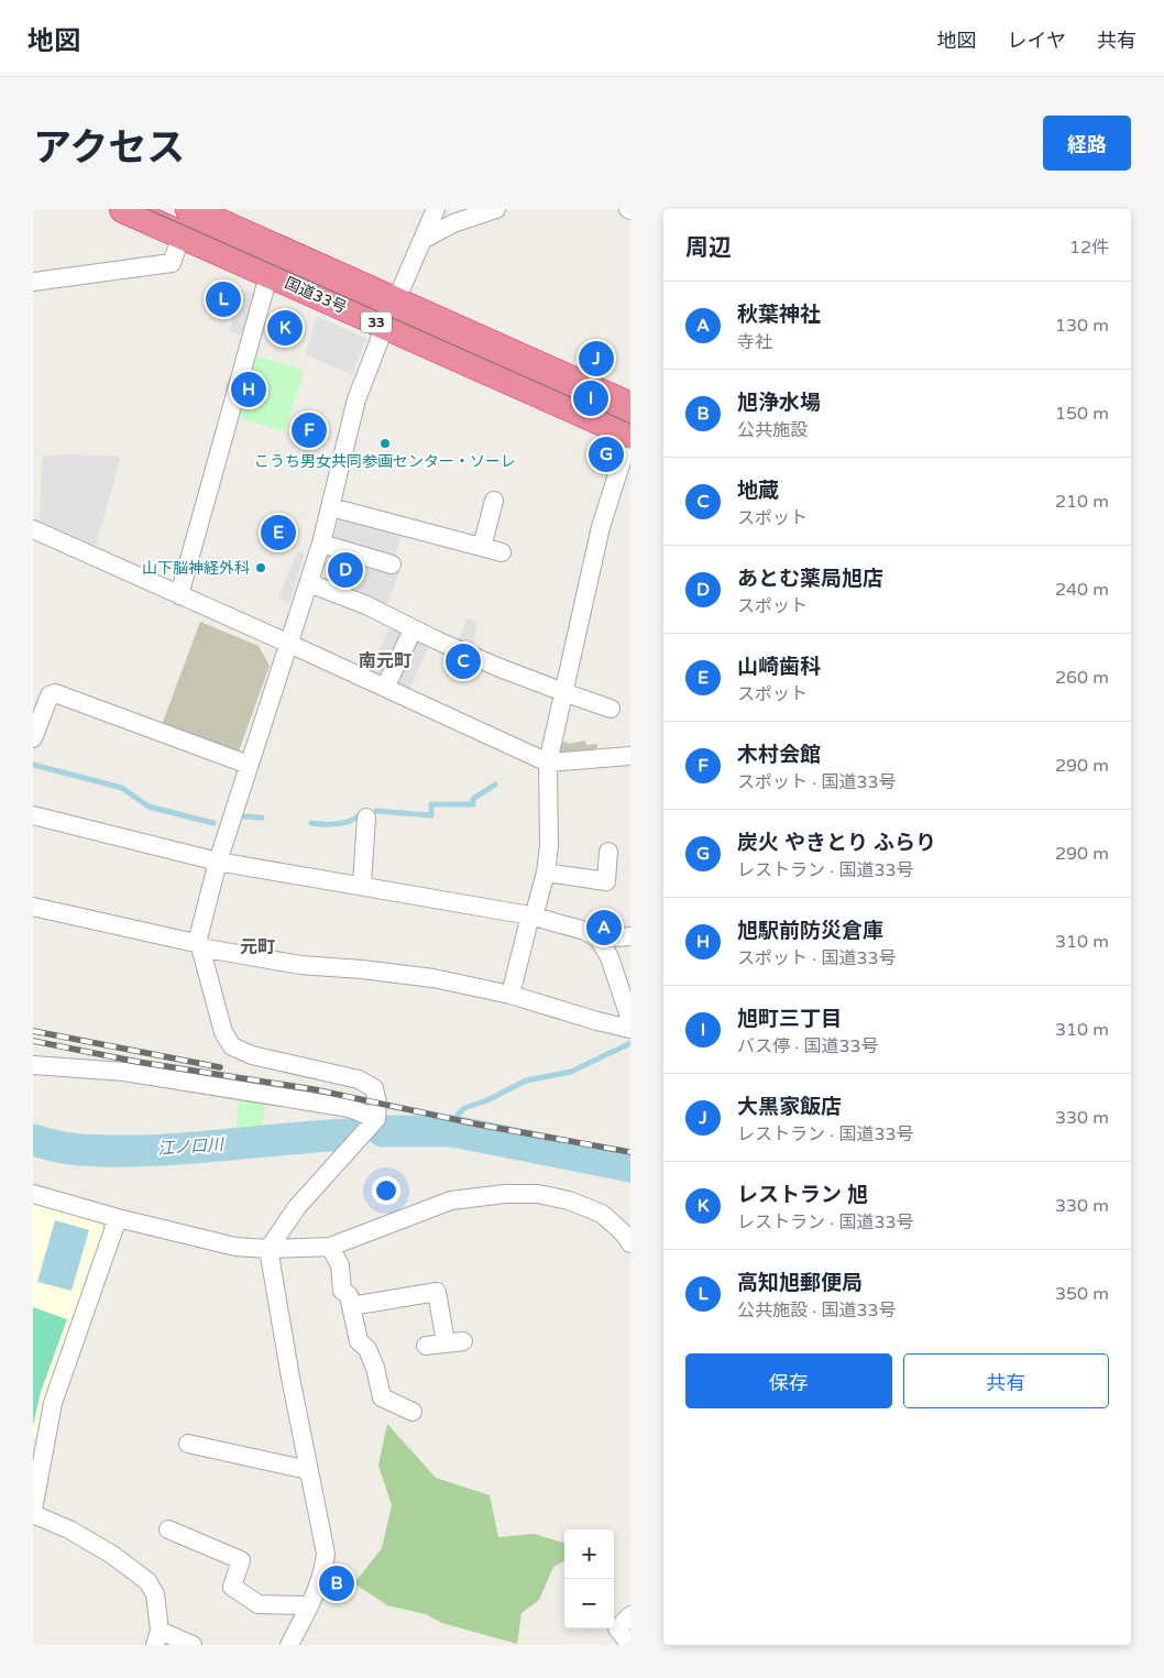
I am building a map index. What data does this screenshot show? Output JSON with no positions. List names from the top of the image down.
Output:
{
  "streets": {
    "highway": ["国道33号", "33"]
  },
  "districts": ["南元町", "元町"],
  "water": ["江ノ口川"],
  "places": ["こうち男女共同参画センター・ソーレ", "山下脳神経外科"],
  "page": {
    "header": "地図",
    "nav": ["地図", "レイヤ", "共有"],
    "title": "アクセス",
    "buttons": [
      "経路",
      ["保存", "共有"]
    ],
    "heading": ["周辺", "12件"],
    "pins": [
      "L",
      "K",
      "J",
      "H",
      "I",
      "F",
      "G",
      "E",
      "D",
      "C",
      "A",
      "B"
    ],
    "list": [
      {
        "mark": "A",
        "name": "秋葉神社",
        "note": "寺社",
        "value": "130 m"
      },
      {
        "mark": "B",
        "name": "旭浄水場",
        "note": "公共施設",
        "value": "150 m"
      },
      {
        "mark": "C",
        "name": "地蔵",
        "note": "スポット",
        "value": "210 m"
      },
      {
        "mark": "D",
        "name": "あとむ薬局旭店",
        "note": "スポット",
        "value": "240 m"
      },
      {
        "mark": "E",
        "name": "山崎歯科",
        "note": "スポット",
        "value": "260 m"
      },
      {
        "mark": "F",
        "name": "木村会館",
        "note": "スポット · 国道33号",
        "value": "290 m"
      },
      {
        "mark": "G",
        "name": "炭火 やきとり ふらり",
        "note": "レストラン · 国道33号",
        "value": "290 m"
      },
      {
        "mark": "H",
        "name": "旭駅前防災倉庫",
        "note": "スポット · 国道33号",
        "value": "310 m"
      },
      {
        "mark": "I",
        "name": "旭町三丁目",
        "note": "バス停 · 国道33号",
        "value": "310 m"
      },
      {
        "mark": "J",
        "name": "大黒家飯店",
        "note": "レストラン · 国道33号",
        "value": "330 m"
      },
      {
        "mark": "K",
        "name": "レストラン 旭",
        "note": "レストラン · 国道33号",
        "value": "330 m"
      },
      {
        "mark": "L",
        "name": "高知旭郵便局",
        "note": "公共施設 · 国道33号",
        "value": "350 m"
      }
    ],
    "map_buttons": ["+", "−"]
  }
}
